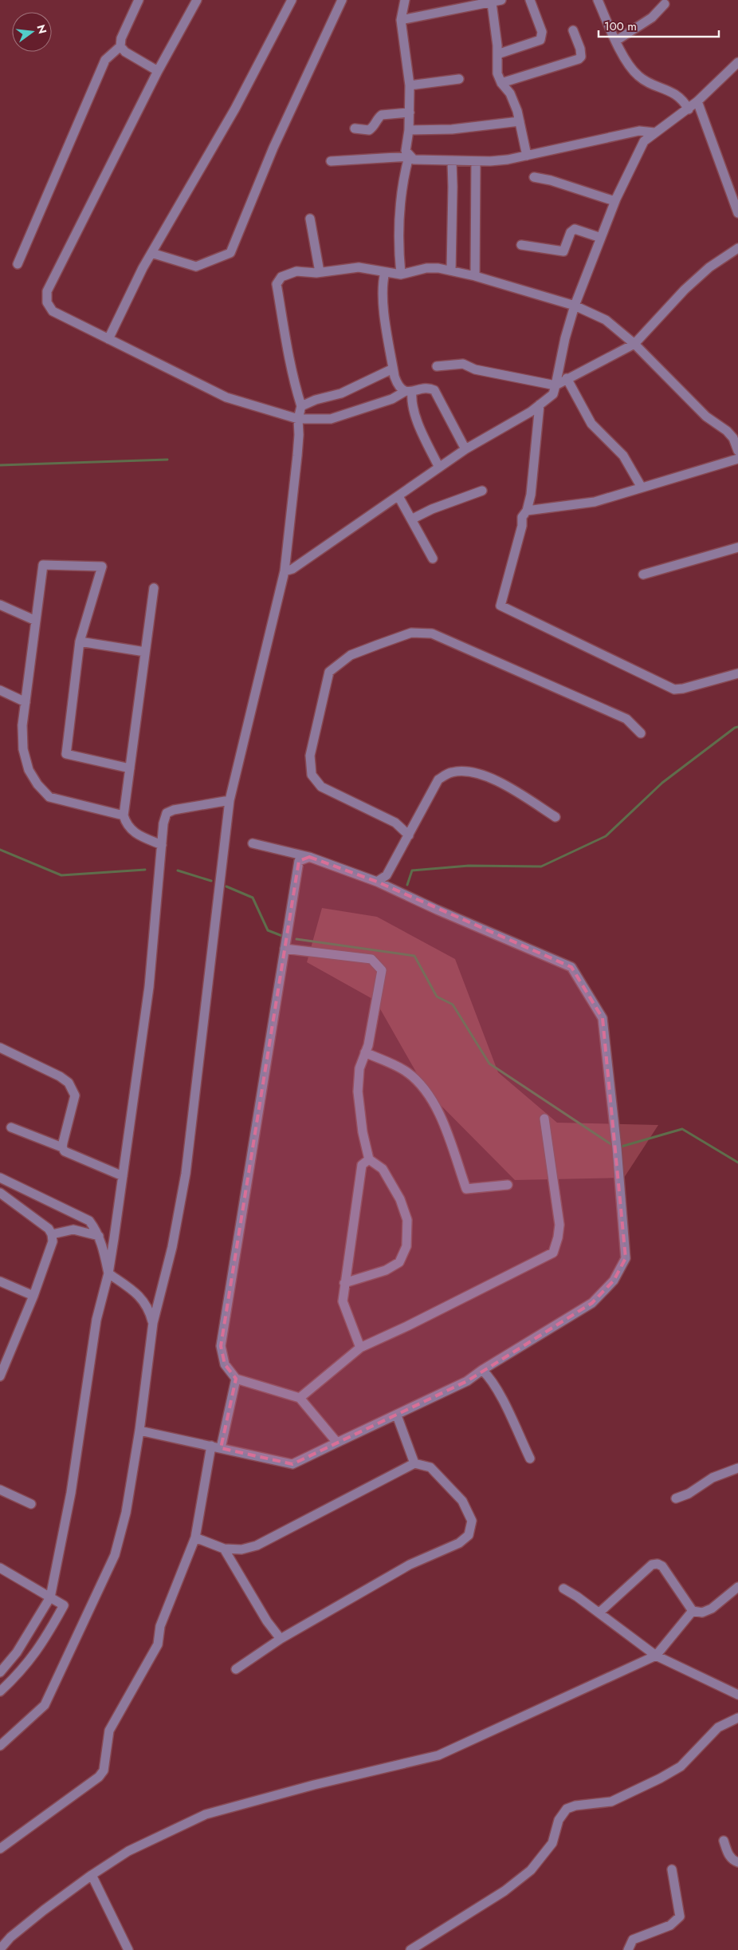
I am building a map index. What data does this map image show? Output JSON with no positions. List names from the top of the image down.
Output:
{
  "scale_bar": "100 m",
  "north": "right"
}
